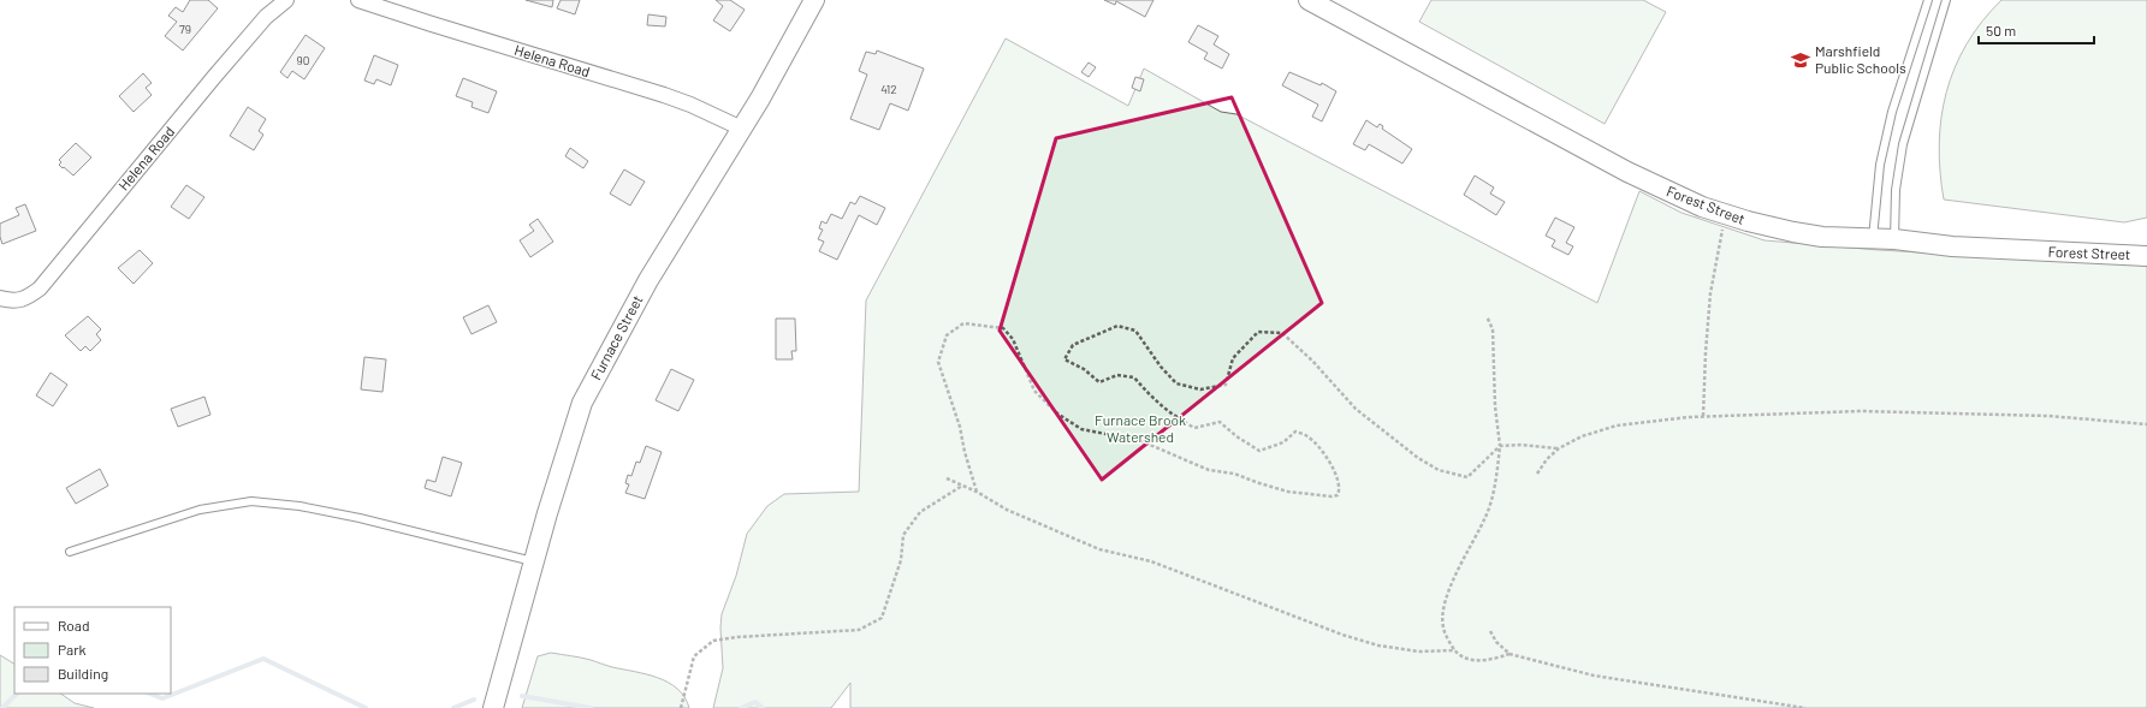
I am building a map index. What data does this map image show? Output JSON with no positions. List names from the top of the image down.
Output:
{
  "streets": {
    "street": ["Helena Road", "Forest Street", "Furnace Street"]
  },
  "crossings": [
    ["Helena Road", "Furnace Street"]
  ],
  "parks": ["Furnace Brook Watershed"],
  "places": {
    "school or university": ["Marshfield Public Schools"]
  },
  "house_numbers": ["79", "90", "412"],
  "legend": ["Road", "Park", "Building"],
  "scale_bar": "50 m"
}
